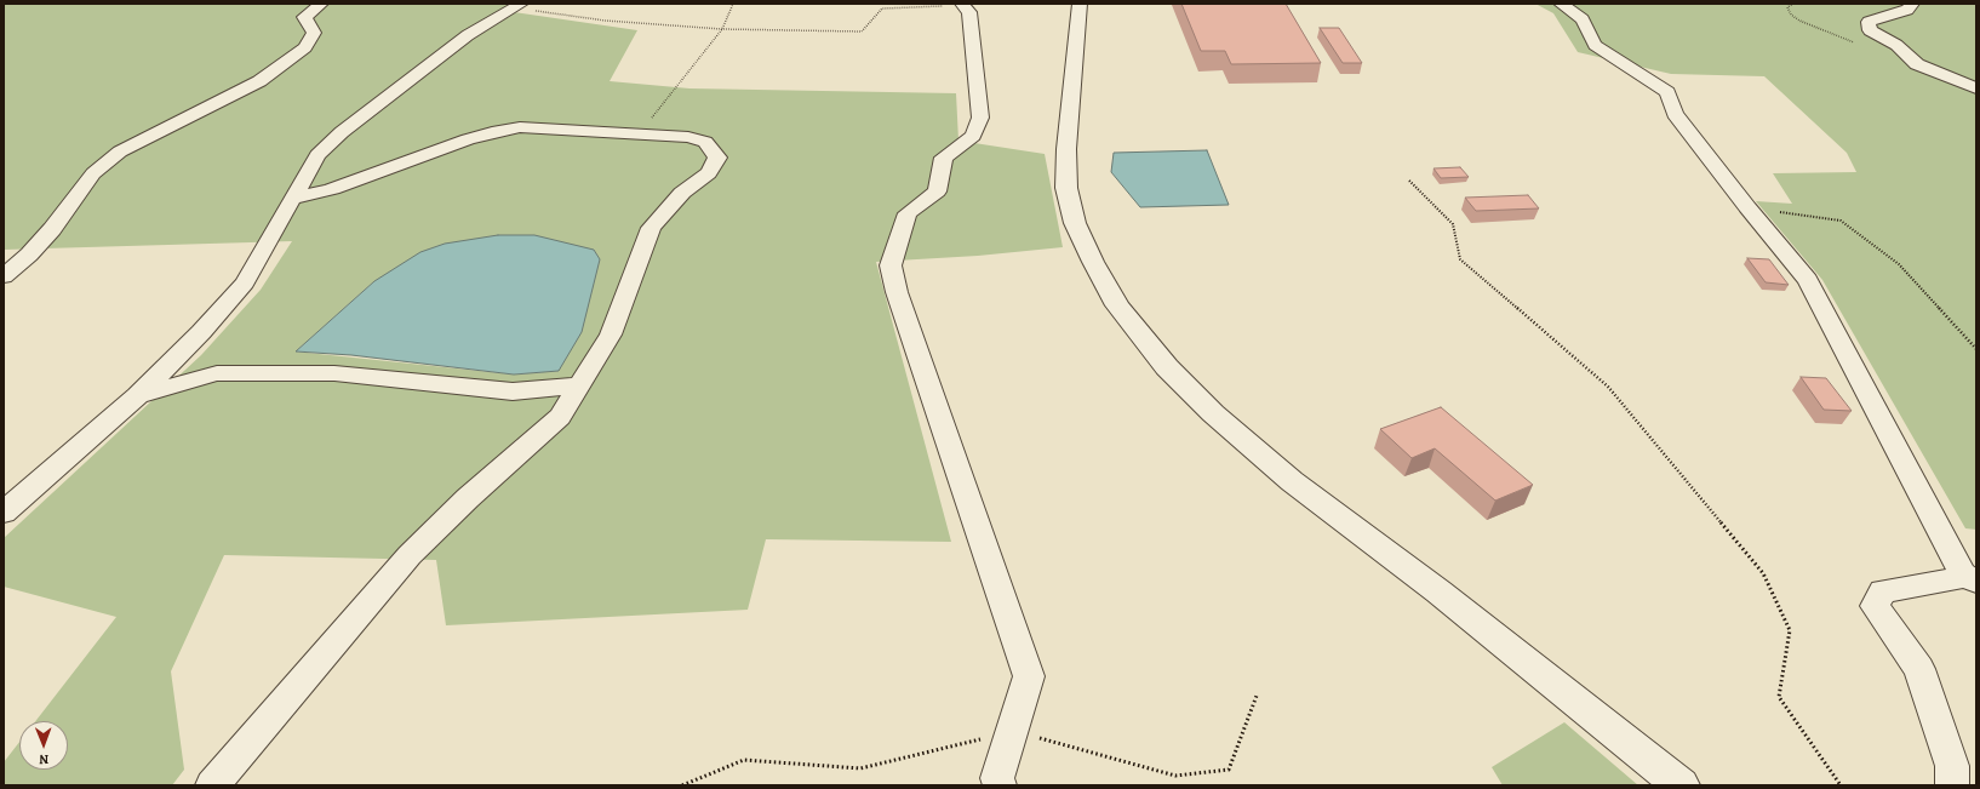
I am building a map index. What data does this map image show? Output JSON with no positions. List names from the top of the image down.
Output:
{
  "north": "bottom"
}
